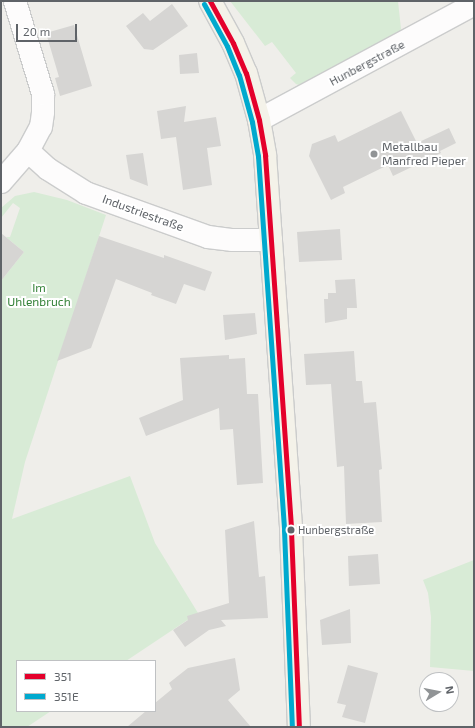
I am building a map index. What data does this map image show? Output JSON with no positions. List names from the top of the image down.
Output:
{
  "streets": {
    "street": ["Hunbergstraße", "Industriestraße"]
  },
  "parks": ["Im Uhlenbruch"],
  "places": ["Metallbau Manfred Pieper", "Hunbergstraße"],
  "lines": ["transit line 351", "transit line 351E"],
  "legend": ["351", "351E"],
  "scale_bar": "20 m",
  "north": "right"
}
